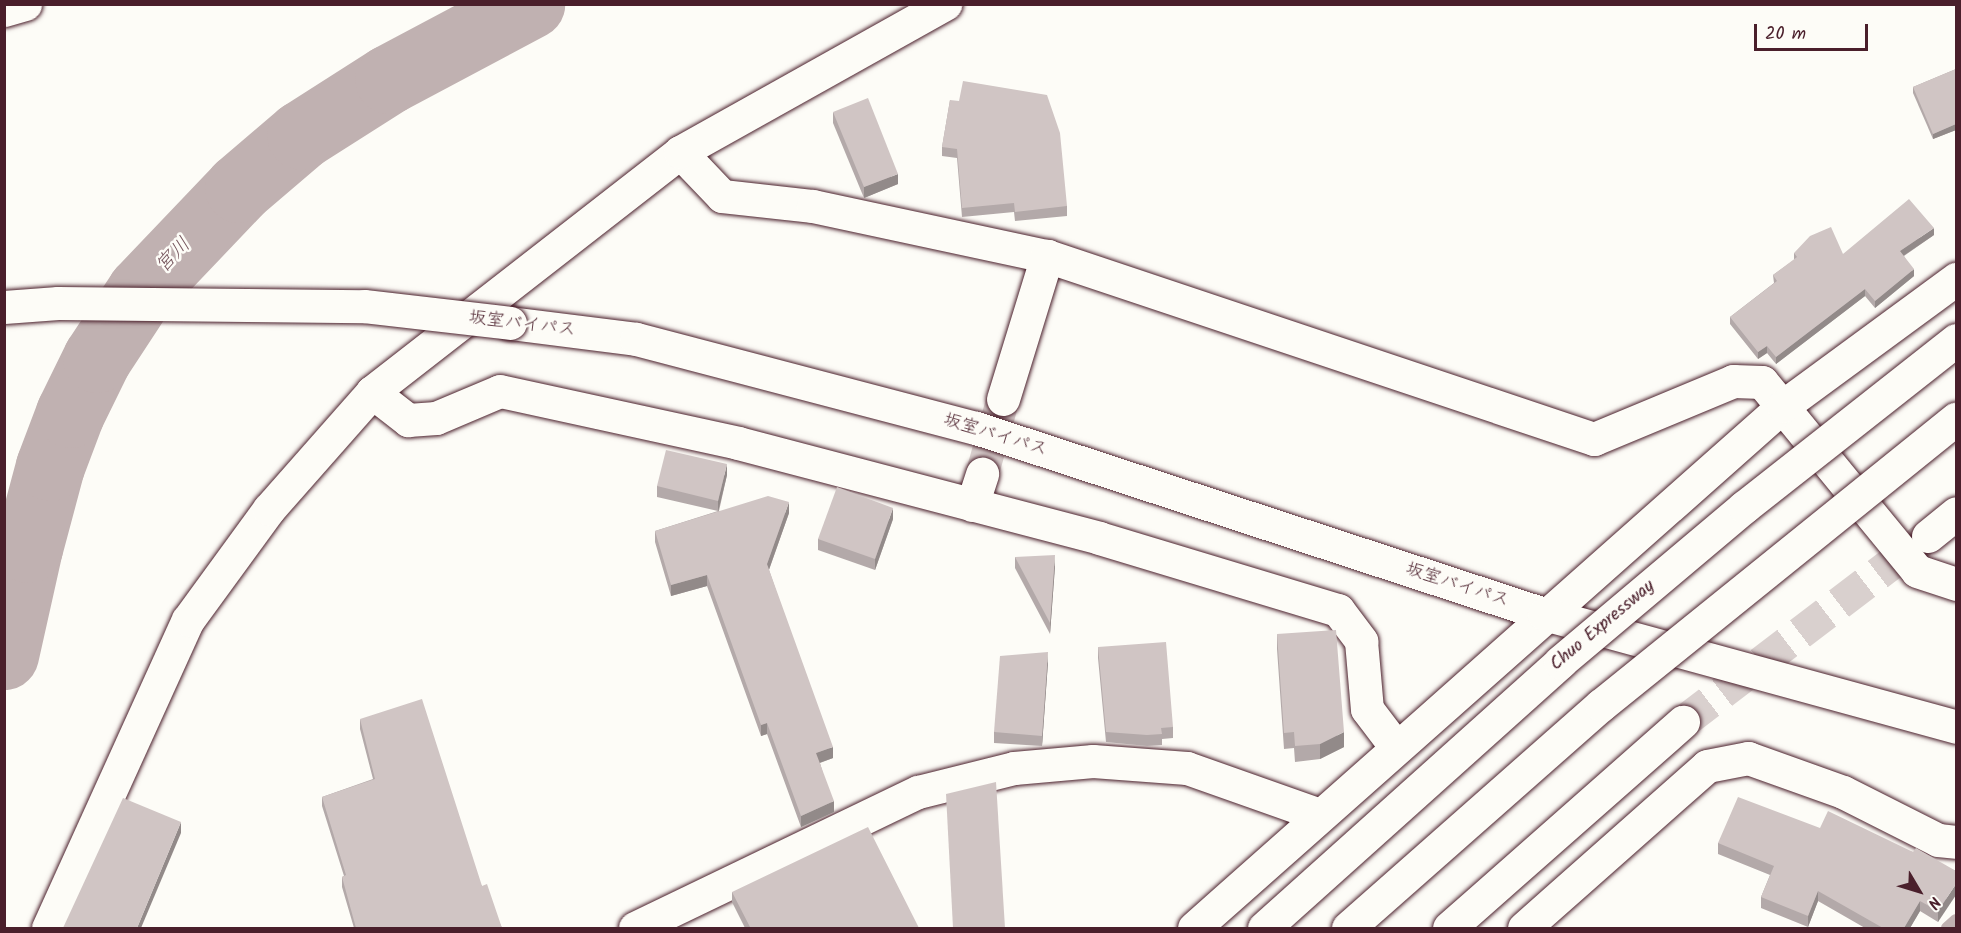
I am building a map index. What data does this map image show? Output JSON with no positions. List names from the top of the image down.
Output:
{
  "streets": {
    "main road": ["坂室バイパス", "Chuo Expressway"]
  },
  "water": ["宮川"],
  "scale_bar": "20 m",
  "north": "bottom right"
}
